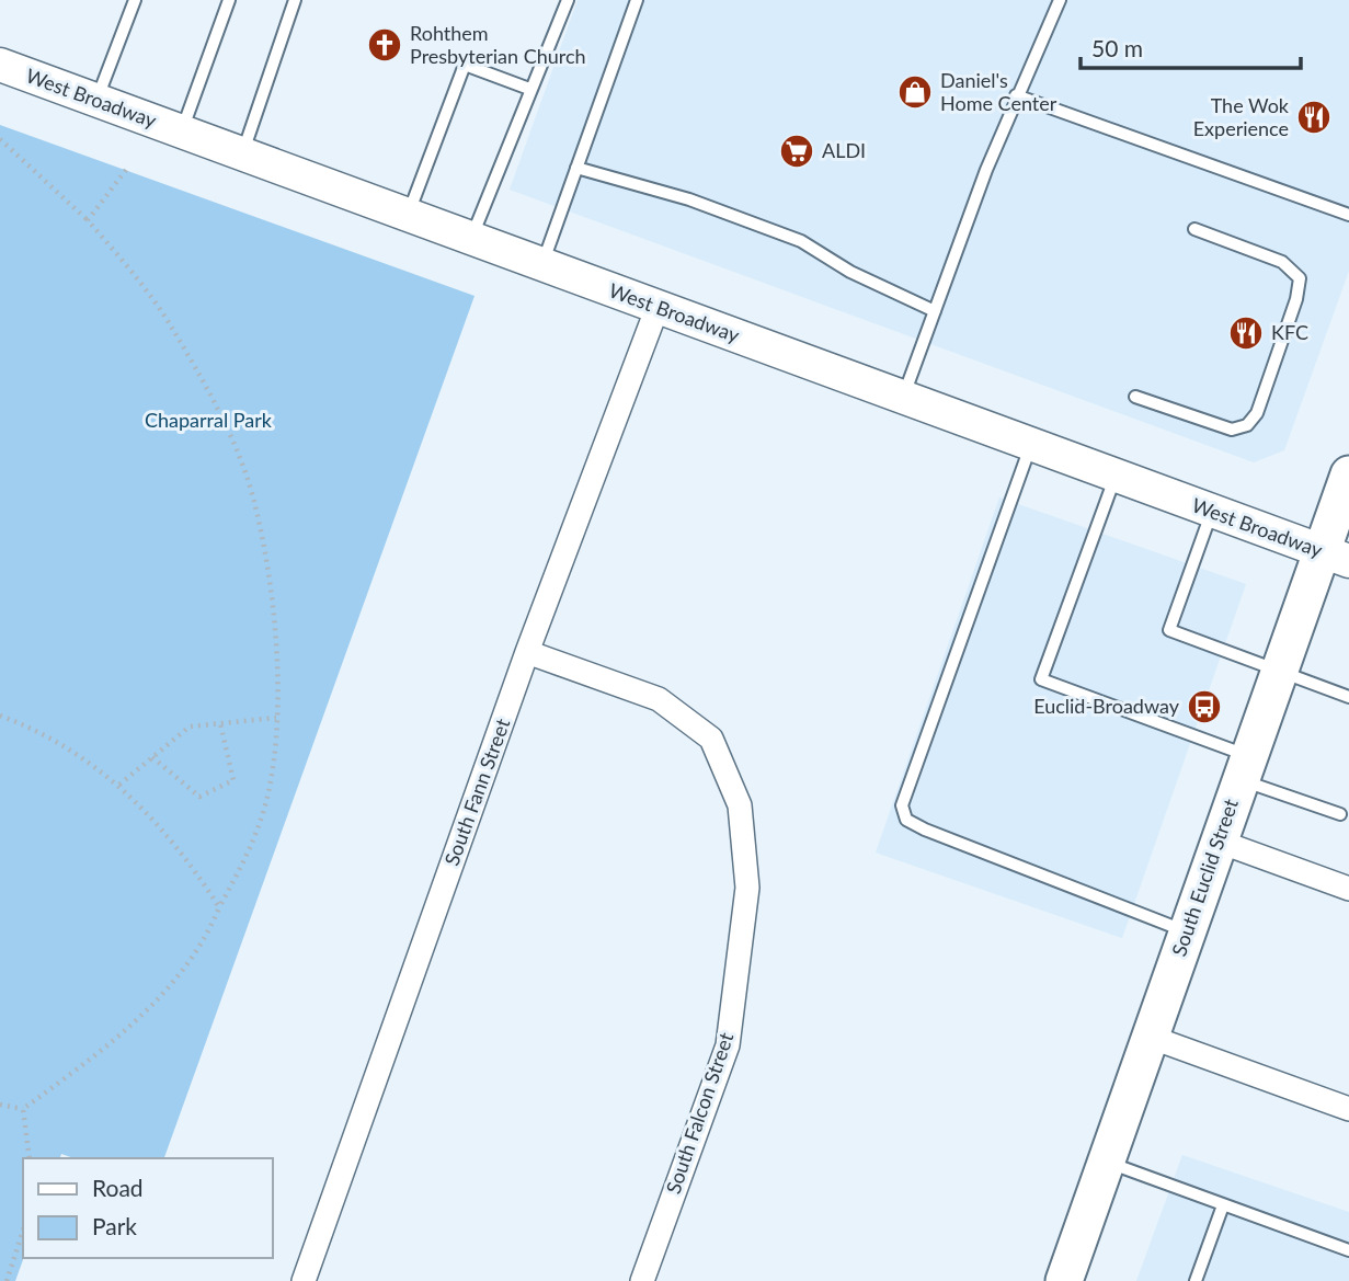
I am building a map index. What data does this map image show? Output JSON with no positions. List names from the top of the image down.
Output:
{
  "streets": {
    "main road": ["West Broadway", "South Euclid Street"],
    "street": ["South Fann Street", "South Falcon Street"]
  },
  "crossings": [
    ["West Broadway", "South Fann Street"],
    ["West Broadway", "South Euclid Street"],
    ["South Fann Street", "South Falcon Street"]
  ],
  "parks": ["Chaparral Park"],
  "places": {
    "church": ["Rohthem Presbyterian Church"],
    "shop": ["Daniel's Home Center"],
    "restaurant": ["The Wok Experience", "KFC"],
    "supermarket": ["ALDI"],
    "bus stop": ["Euclid-Broadway"]
  },
  "legend": ["Road", "Park"],
  "scale_bar": "50 m"
}
